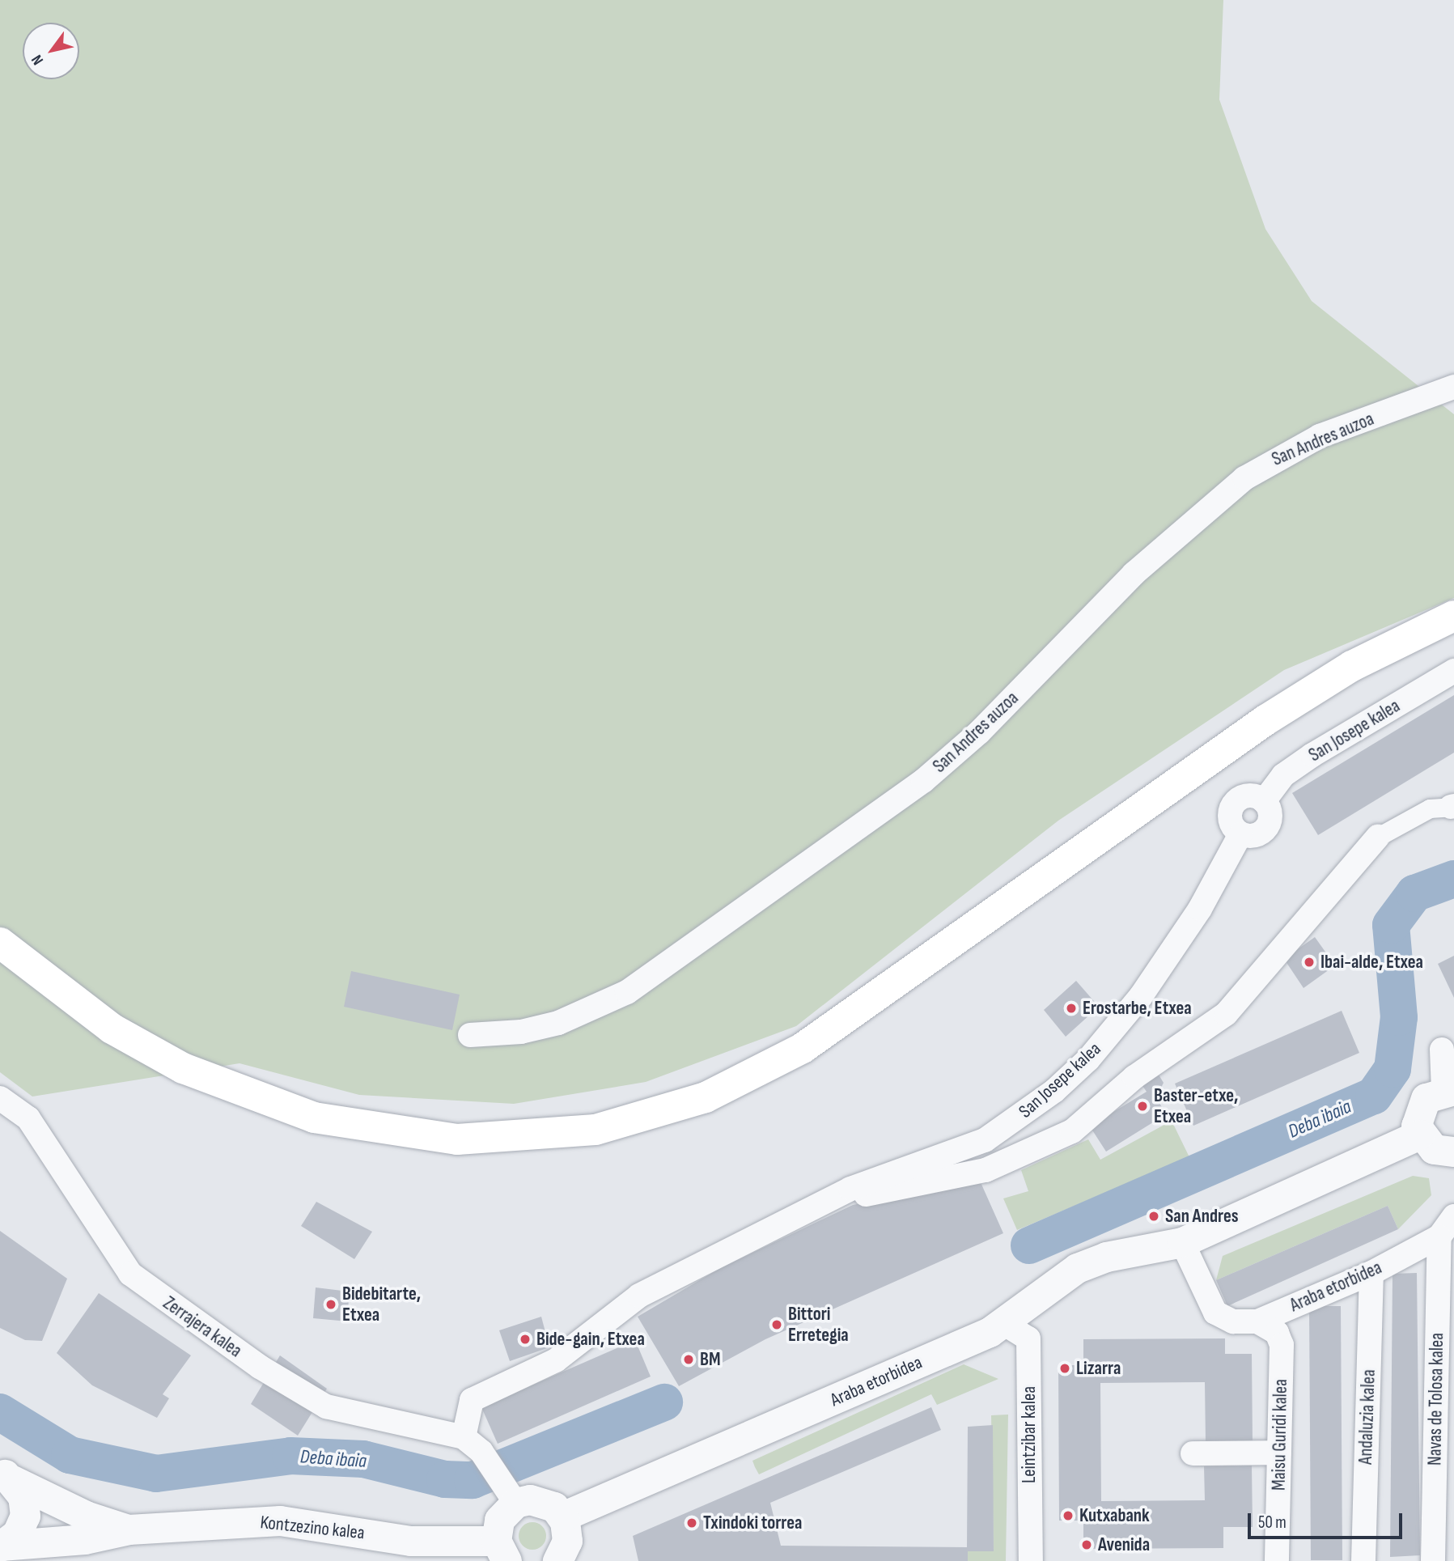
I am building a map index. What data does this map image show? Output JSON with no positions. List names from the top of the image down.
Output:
{
  "streets": {
    "street": [
      "San Andres auzoa",
      "San Josepe kalea",
      "Araba etorbidea",
      "Zerrajera kalea",
      "Navas de Tolosa kalea",
      "Andaluzia kalea",
      "Leintzibar kalea",
      "Maisu Guridi kalea",
      "Kontzezino kalea"
    ]
  },
  "crossings": [
    ["San Josepe kalea", "Zerrajera kalea"],
    ["Araba etorbidea", "Navas de Tolosa kalea"],
    ["Araba etorbidea", "Andaluzia kalea"],
    ["Araba etorbidea", "Leintzibar kalea"],
    ["Araba etorbidea", "Maisu Guridi kalea"]
  ],
  "water": ["Deba ibaia"],
  "places": [
    "Ibai-alde, Etxea",
    "Erostarbe, Etxea",
    "Baster-etxe, Etxea",
    "San Andres",
    "Bidebitarte, Etxea",
    "Bittori Erretegia",
    "Bide-gain, Etxea",
    "BM",
    "Lizarra",
    "Kutxabank",
    "Txindoki torrea",
    "Avenida"
  ],
  "scale_bar": "50 m",
  "north": "bottom left"
}
